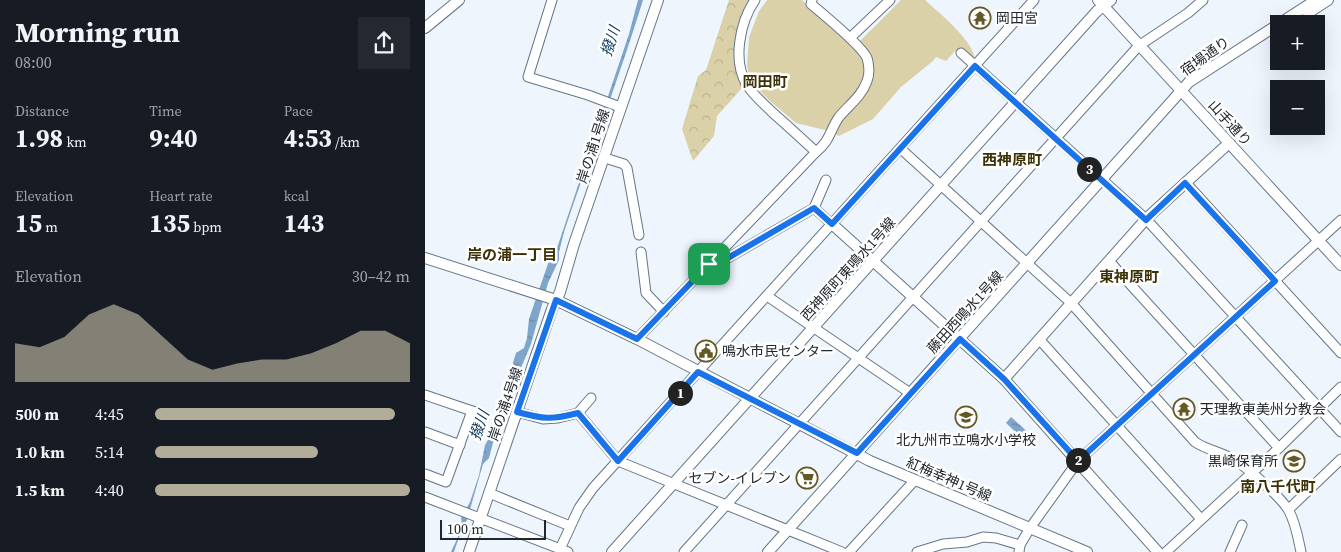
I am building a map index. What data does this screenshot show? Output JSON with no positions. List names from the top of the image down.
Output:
{
  "streets": {
    "street": [
      "宿場通り",
      "山手通り",
      "岸の浦1号線",
      "西神原町東鳴水1号線",
      "藤田西鳴水1号線",
      "岸の浦4号線",
      "紅梅幸神1号線"
    ]
  },
  "crossings": [
    ["宿場通り", "山手通り"],
    ["宿場通り", "藤田西鳴水1号線"],
    ["山手通り", "西神原町東鳴水1号線"],
    ["山手通り", "藤田西鳴水1号線"],
    ["岸の浦1号線", "岸の浦4号線"],
    ["岸の浦1号線", "紅梅幸神1号線"],
    ["西神原町東鳴水1号線", "紅梅幸神1号線"],
    ["藤田西鳴水1号線", "紅梅幸神1号線"],
    ["岸の浦4号線", "紅梅幸神1号線"]
  ],
  "districts": [
    "岡田町",
    "西神原町",
    "岸の浦一丁目",
    "東神原町",
    "南八千代町"
  ],
  "water": ["撥川"],
  "places": {
    "temple": ["岡田宮", "天理教東美州分教会"],
    "public building": ["鳴水市民センター"],
    "school or university": ["北九州市立鳴水小学校", "黒崎保育所"],
    "supermarket": ["セブン-イレブン"]
  },
  "scale_bar": "100 m",
  "page": {
    "heading": ["Morning run", "08:00"],
    "map_buttons": ["+", "−"],
    "stats": [
      ["Distance", "1.98 km"],
      ["Time", "9:40"],
      ["Pace", "4:53 /km"],
      ["Elevation", "15 m"],
      ["Heart rate", "135 bpm"],
      ["kcal", "143"]
    ],
    "pins": ["3", "1", "2"],
    "chart": ["Elevation", "30–42 m"],
    "list": [
      {
        "name": "500 m",
        "note": "4:45"
      },
      {
        "name": "1.0 km",
        "note": "5:14"
      },
      {
        "name": "1.5 km",
        "note": "4:40"
      }
    ],
    "scale": "100 m"
  }
}
